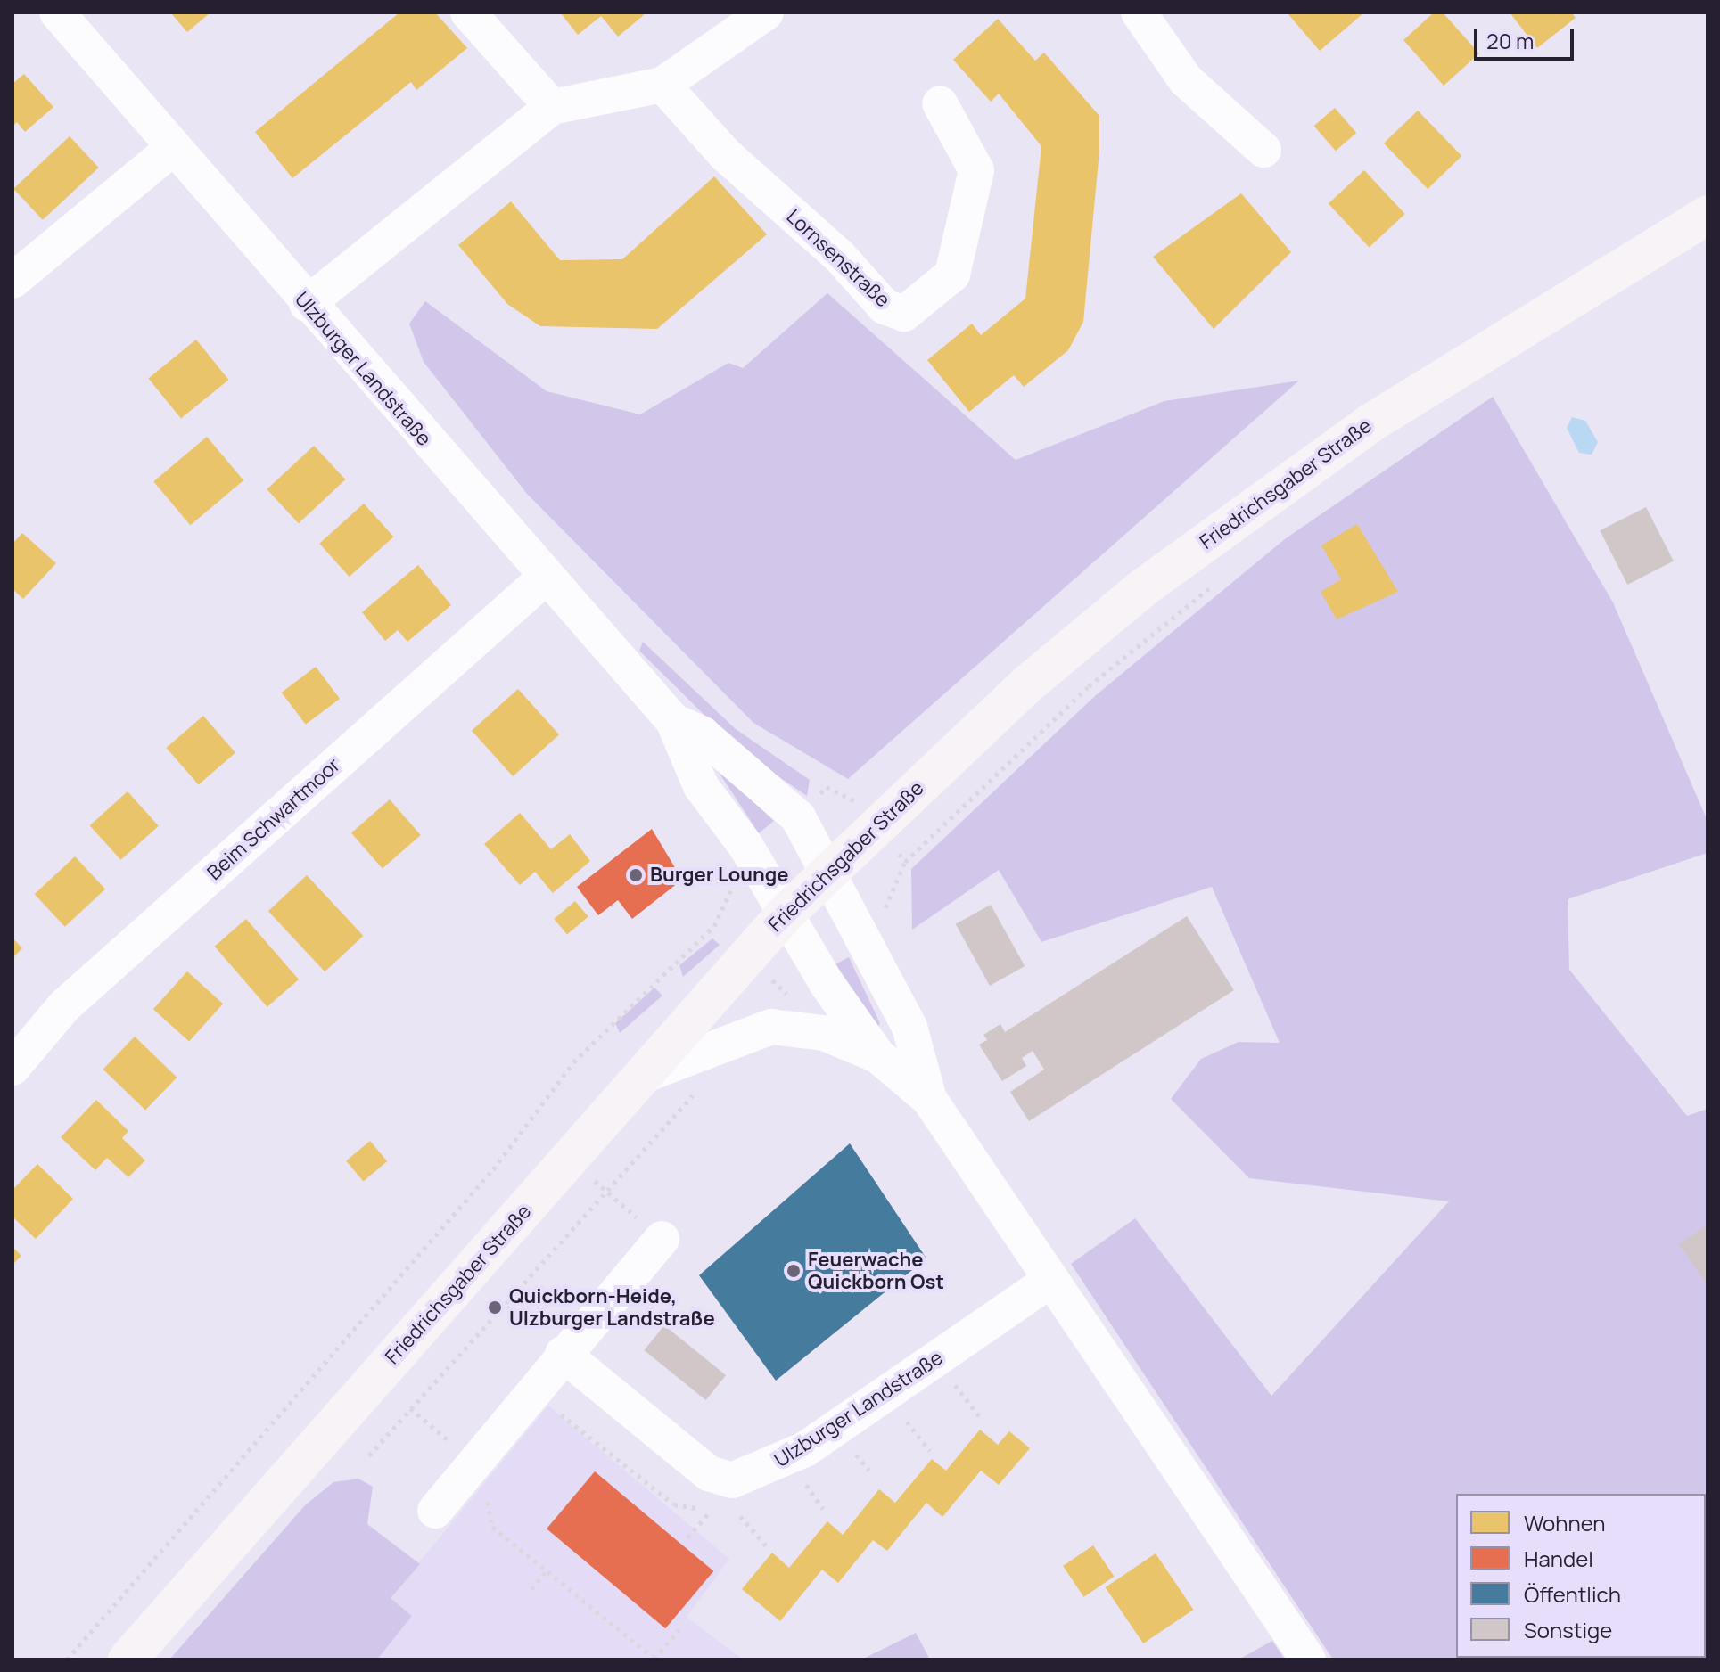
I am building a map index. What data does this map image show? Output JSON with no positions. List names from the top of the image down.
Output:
{
  "streets": {
    "main road": ["Friedrichsgaber Straße"],
    "street": ["Lornsenstraße", "Ulzburger Landstraße", "Beim Schwartmoor"]
  },
  "crossings": [
    ["Ulzburger Landstraße", "Friedrichsgaber Straße"],
    ["Ulzburger Landstraße", "Beim Schwartmoor"]
  ],
  "places": ["Burger Lounge", "Feuerwache Quickborn Ost", "Quickborn-Heide, Ulzburger Landstraße"],
  "legend": [
    "Wohnen",
    "Handel",
    "Öffentlich",
    "Sonstige"
  ],
  "scale_bar": "20 m"
}
